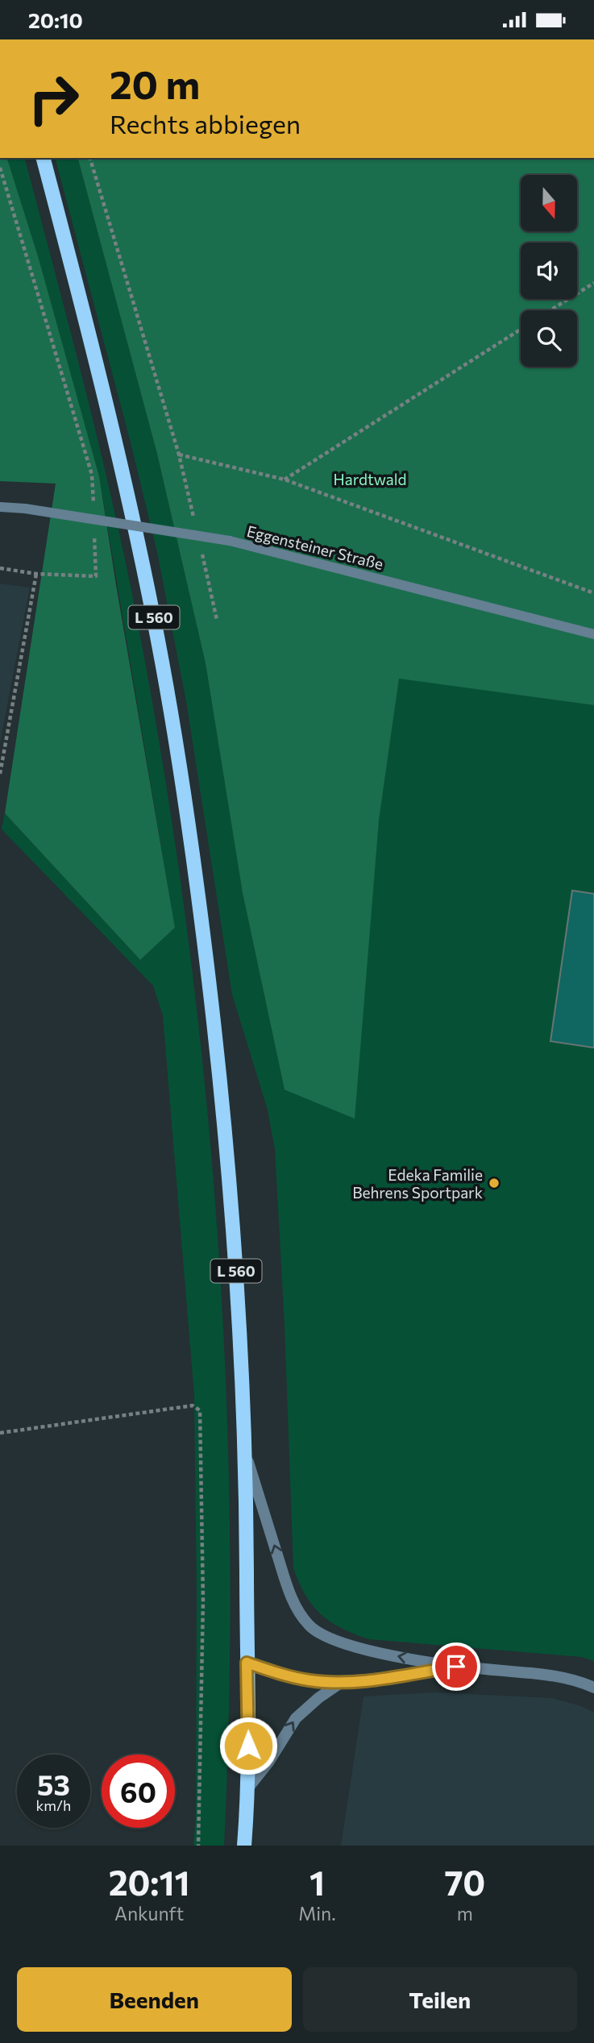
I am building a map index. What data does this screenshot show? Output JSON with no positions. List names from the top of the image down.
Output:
{
  "streets": {
    "main road": ["L 560"],
    "lane": ["Eggensteiner Straße"]
  },
  "parks": ["Hardtwald"],
  "places": ["Edeka Familie Behrens Sportpark"],
  "north": "bottom",
  "page": {
    "status": "20:10",
    "turn": ["20 m", "Rechts abbiegen"],
    "speed": "53 km/h",
    "limit": "60",
    "eta": [
      "20:11",
      "Ankunft",
      "1",
      "Min.",
      "70",
      "m"
    ],
    "buttons": ["Beenden", "Teilen"]
  }
}
